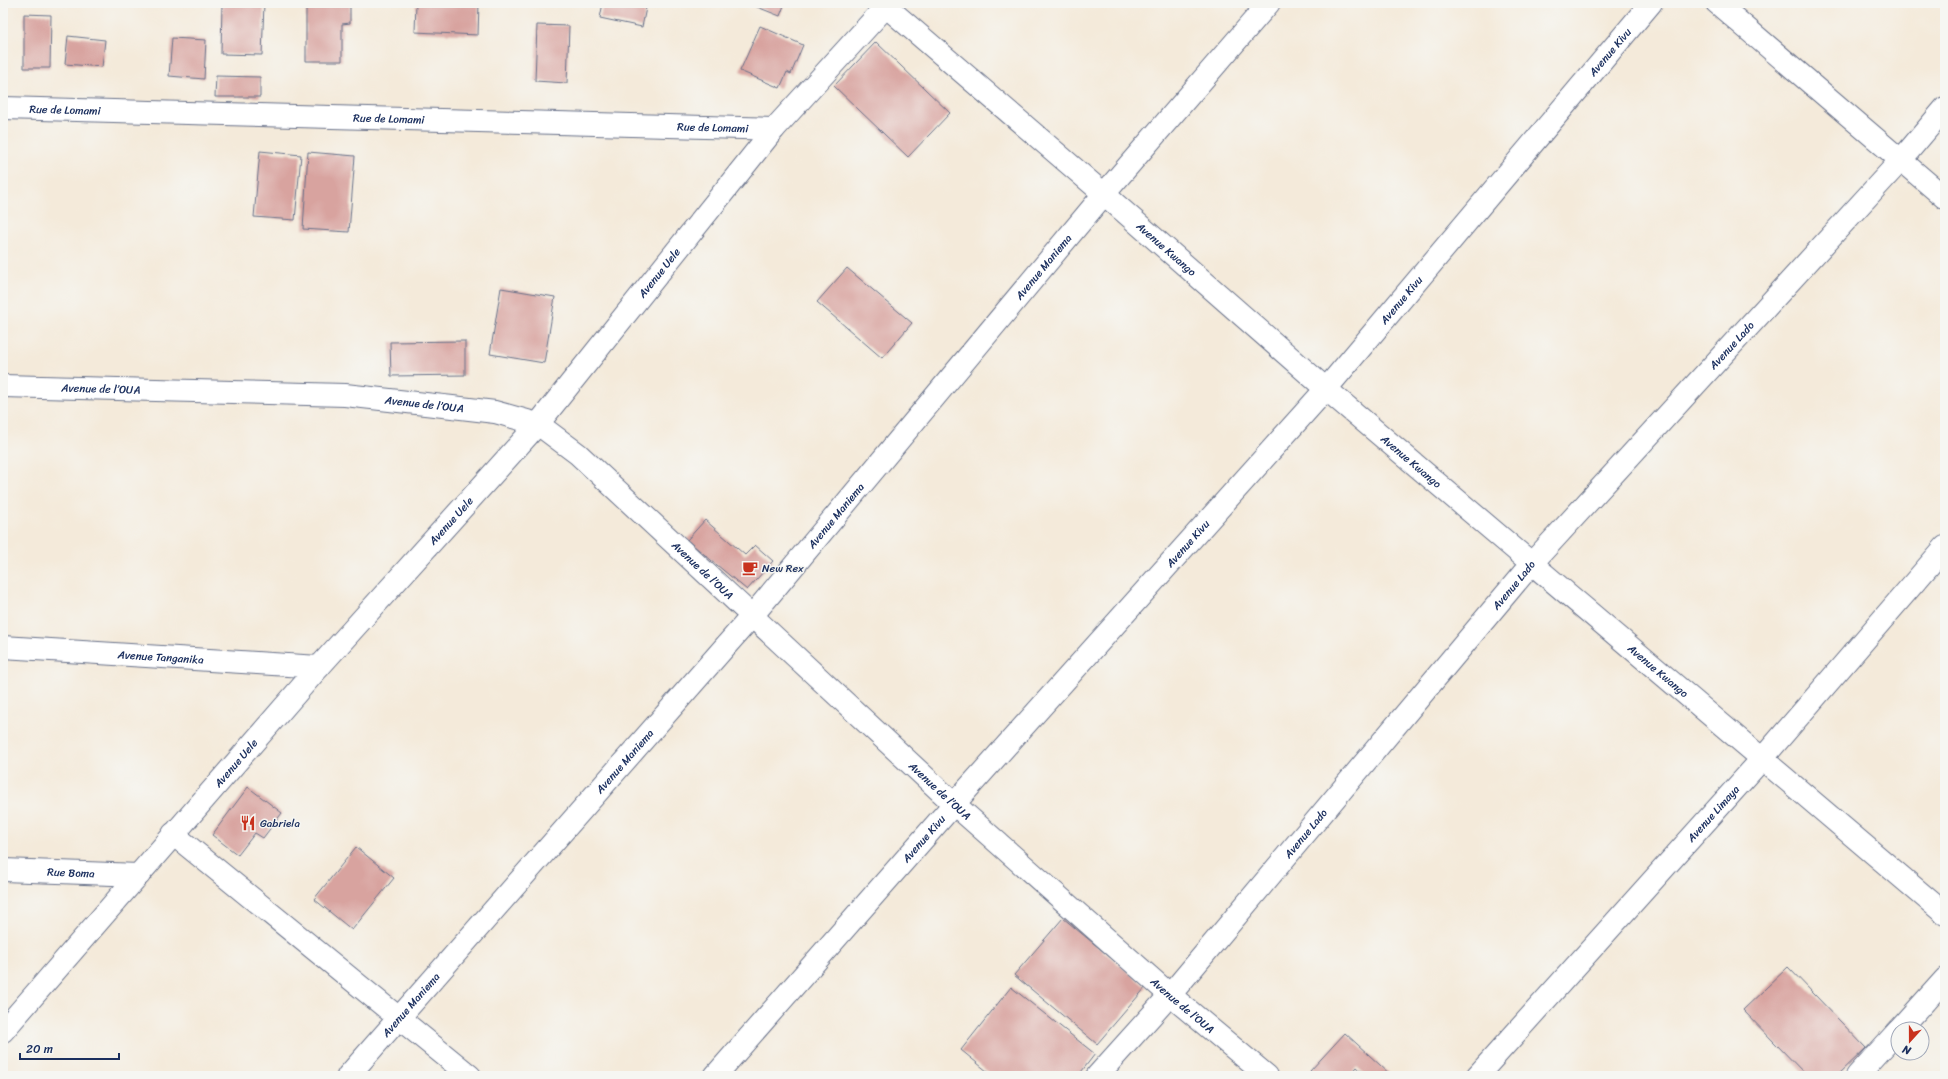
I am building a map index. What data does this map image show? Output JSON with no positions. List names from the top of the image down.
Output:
{
  "streets": {
    "street": [
      "Avenue Kivu",
      "Rue de Lomami",
      "Avenue Kwango",
      "Avenue Maniema",
      "Avenue Uele",
      "Avenue Lado",
      "Avenue de l’OUA",
      "Avenue Tanganika",
      "Avenue Limaya",
      "Rue Boma"
    ]
  },
  "crossings": [
    ["Avenue Kivu", "Avenue Kwango"],
    ["Avenue Kivu", "Avenue de l’OUA"],
    ["Rue de Lomami", "Avenue Uele"],
    ["Avenue Kwango", "Avenue Maniema"],
    ["Avenue Kwango", "Avenue Uele"],
    ["Avenue Kwango", "Avenue Lado"],
    ["Avenue Kwango", "Avenue Limaya"],
    ["Avenue Maniema", "Avenue de l’OUA"],
    ["Avenue Uele", "Avenue de l’OUA"],
    ["Avenue Uele", "Avenue Tanganika"],
    ["Avenue Uele", "Rue Boma"],
    ["Avenue Lado", "Avenue de l’OUA"]
  ],
  "places": {
    "cafe": ["New Rex"],
    "restaurant": ["Gabriela"]
  },
  "scale_bar": "20 m",
  "north": "bottom"
}
